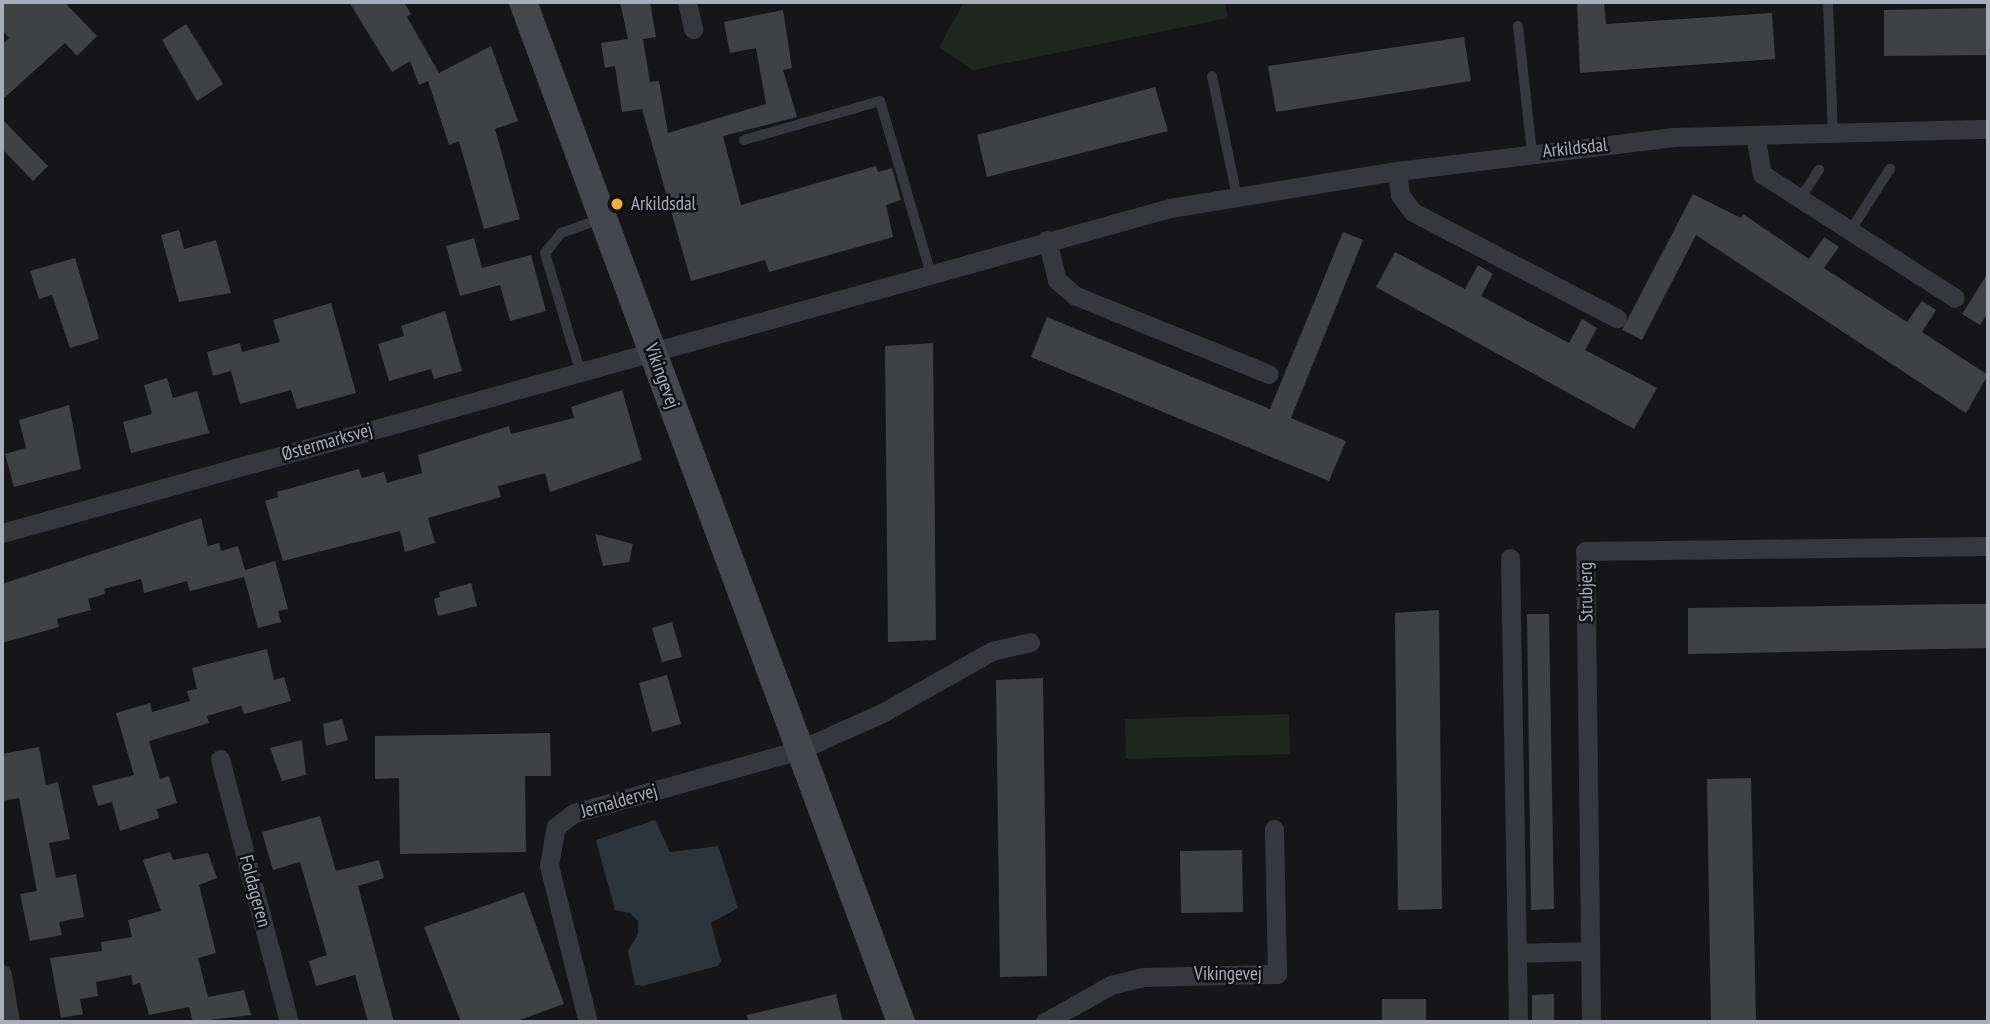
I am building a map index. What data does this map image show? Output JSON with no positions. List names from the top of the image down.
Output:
{
  "streets": {
    "street": [
      "Arkildsdal",
      "Vikingevej",
      "Østermarksvej",
      "Strubjerg",
      "Jernaldervej",
      "Foldageren"
    ]
  },
  "crossings": [
    ["Arkildsdal", "Vikingevej"],
    ["Arkildsdal", "Østermarksvej"],
    ["Vikingevej", "Østermarksvej"],
    ["Vikingevej", "Jernaldervej"]
  ],
  "places": ["Arkildsdal"]
}
